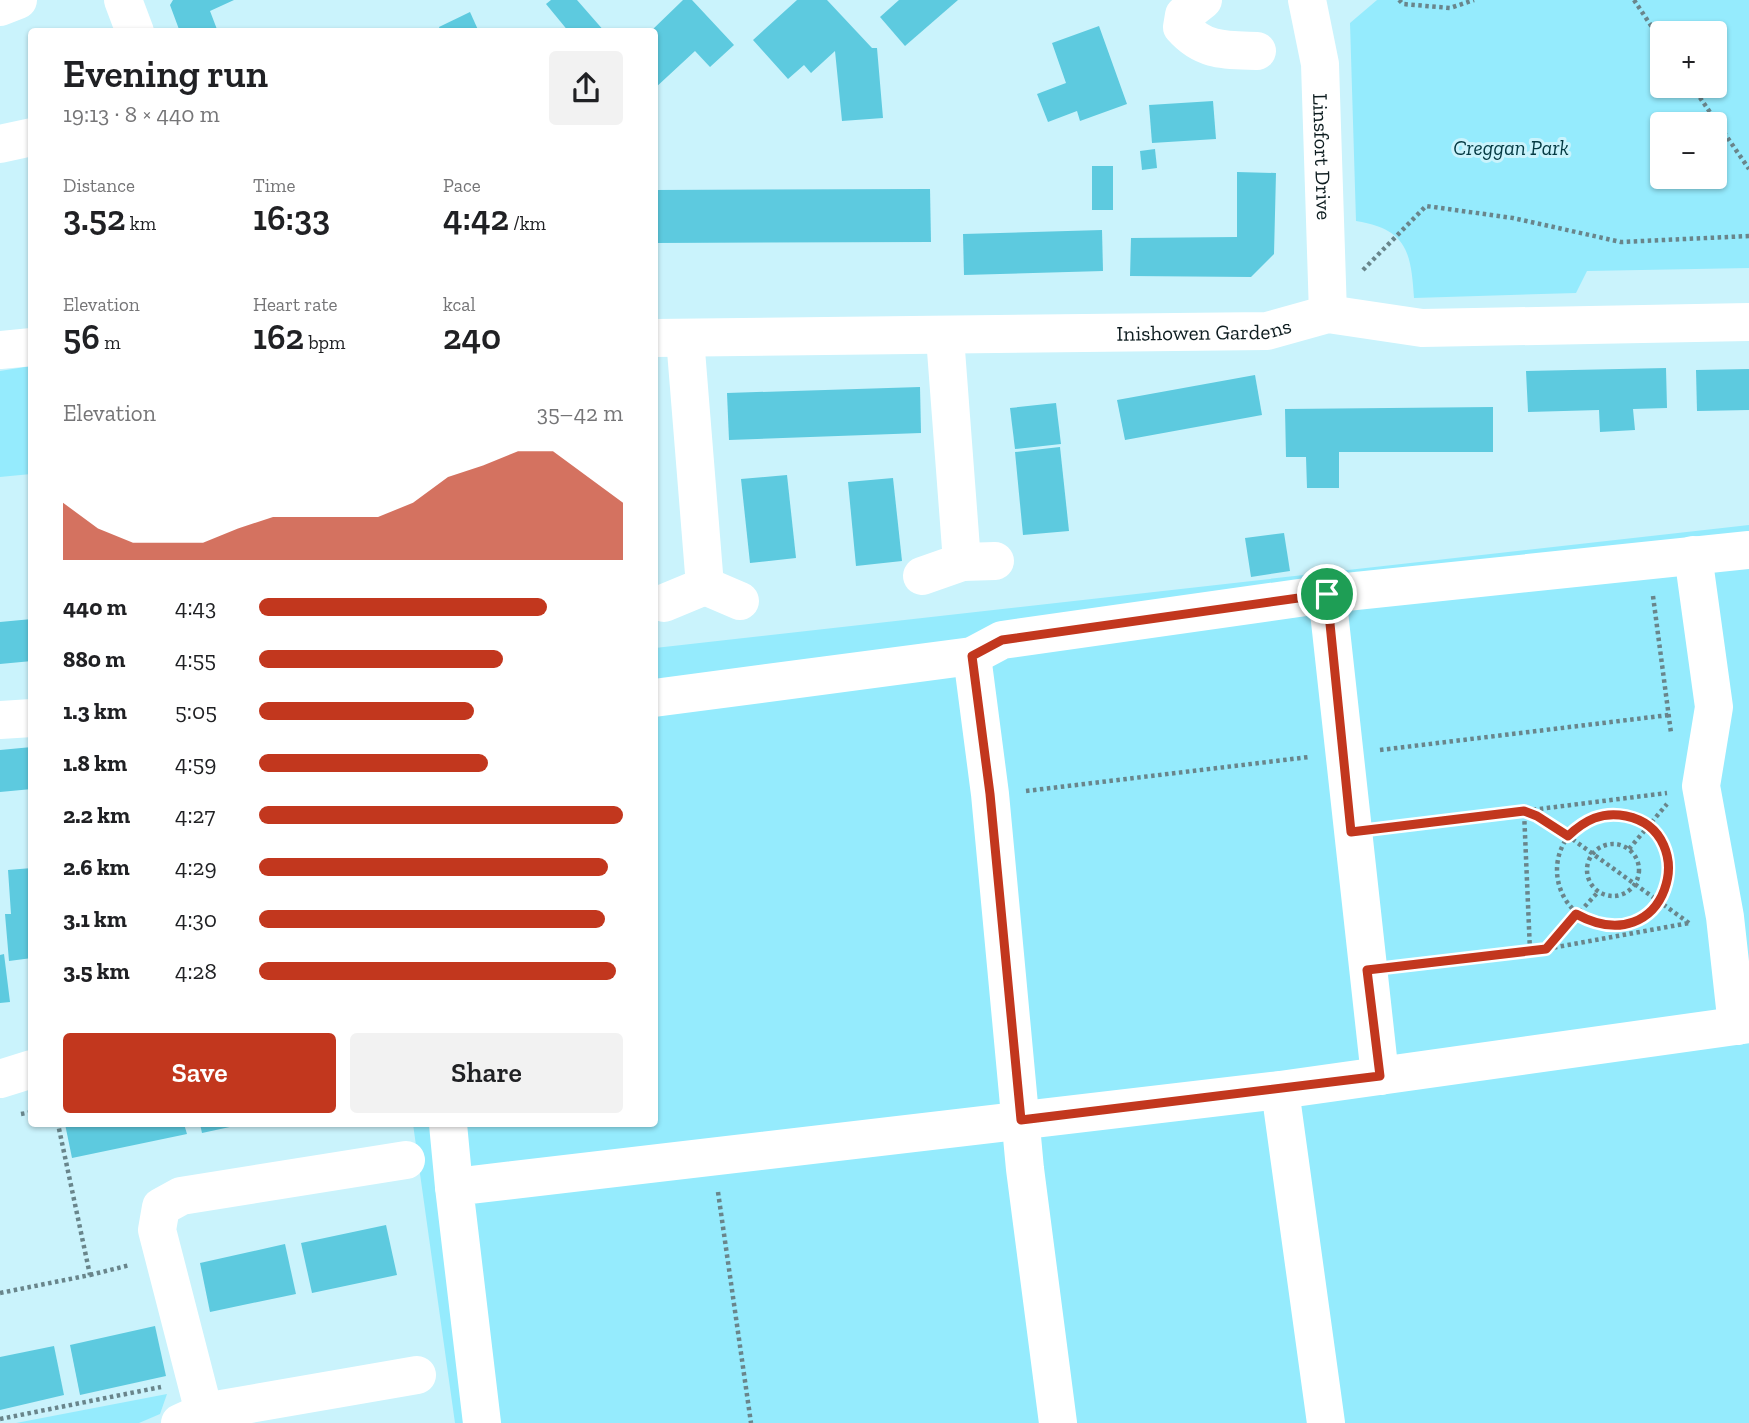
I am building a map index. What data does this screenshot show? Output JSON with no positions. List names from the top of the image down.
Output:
{
  "streets": {
    "street": ["Linsfort Drive", "Inishowen Gardens"]
  },
  "crossings": [
    ["Linsfort Drive", "Inishowen Gardens"]
  ],
  "parks": ["Creggan Park"],
  "page": {
    "map_buttons": ["+", "−"],
    "heading": ["Evening run", "19:13 · 8 × 440 m"],
    "stats": [
      ["Distance", "3.52 km"],
      ["Time", "16:33"],
      ["Pace", "4:42 /km"],
      ["Elevation", "56 m"],
      ["Heart rate", "162 bpm"],
      ["kcal", "240"]
    ],
    "chart": ["Elevation", "35–42 m"],
    "list": [
      {
        "name": "440 m",
        "note": "4:43"
      },
      {
        "name": "880 m",
        "note": "4:55"
      },
      {
        "name": "1.3 km",
        "note": "5:05"
      },
      {
        "name": "1.8 km",
        "note": "4:59"
      },
      {
        "name": "2.2 km",
        "note": "4:27"
      },
      {
        "name": "2.6 km",
        "note": "4:29"
      },
      {
        "name": "3.1 km",
        "note": "4:30"
      },
      {
        "name": "3.5 km",
        "note": "4:28"
      }
    ],
    "buttons": ["Save", "Share"]
  }
}
